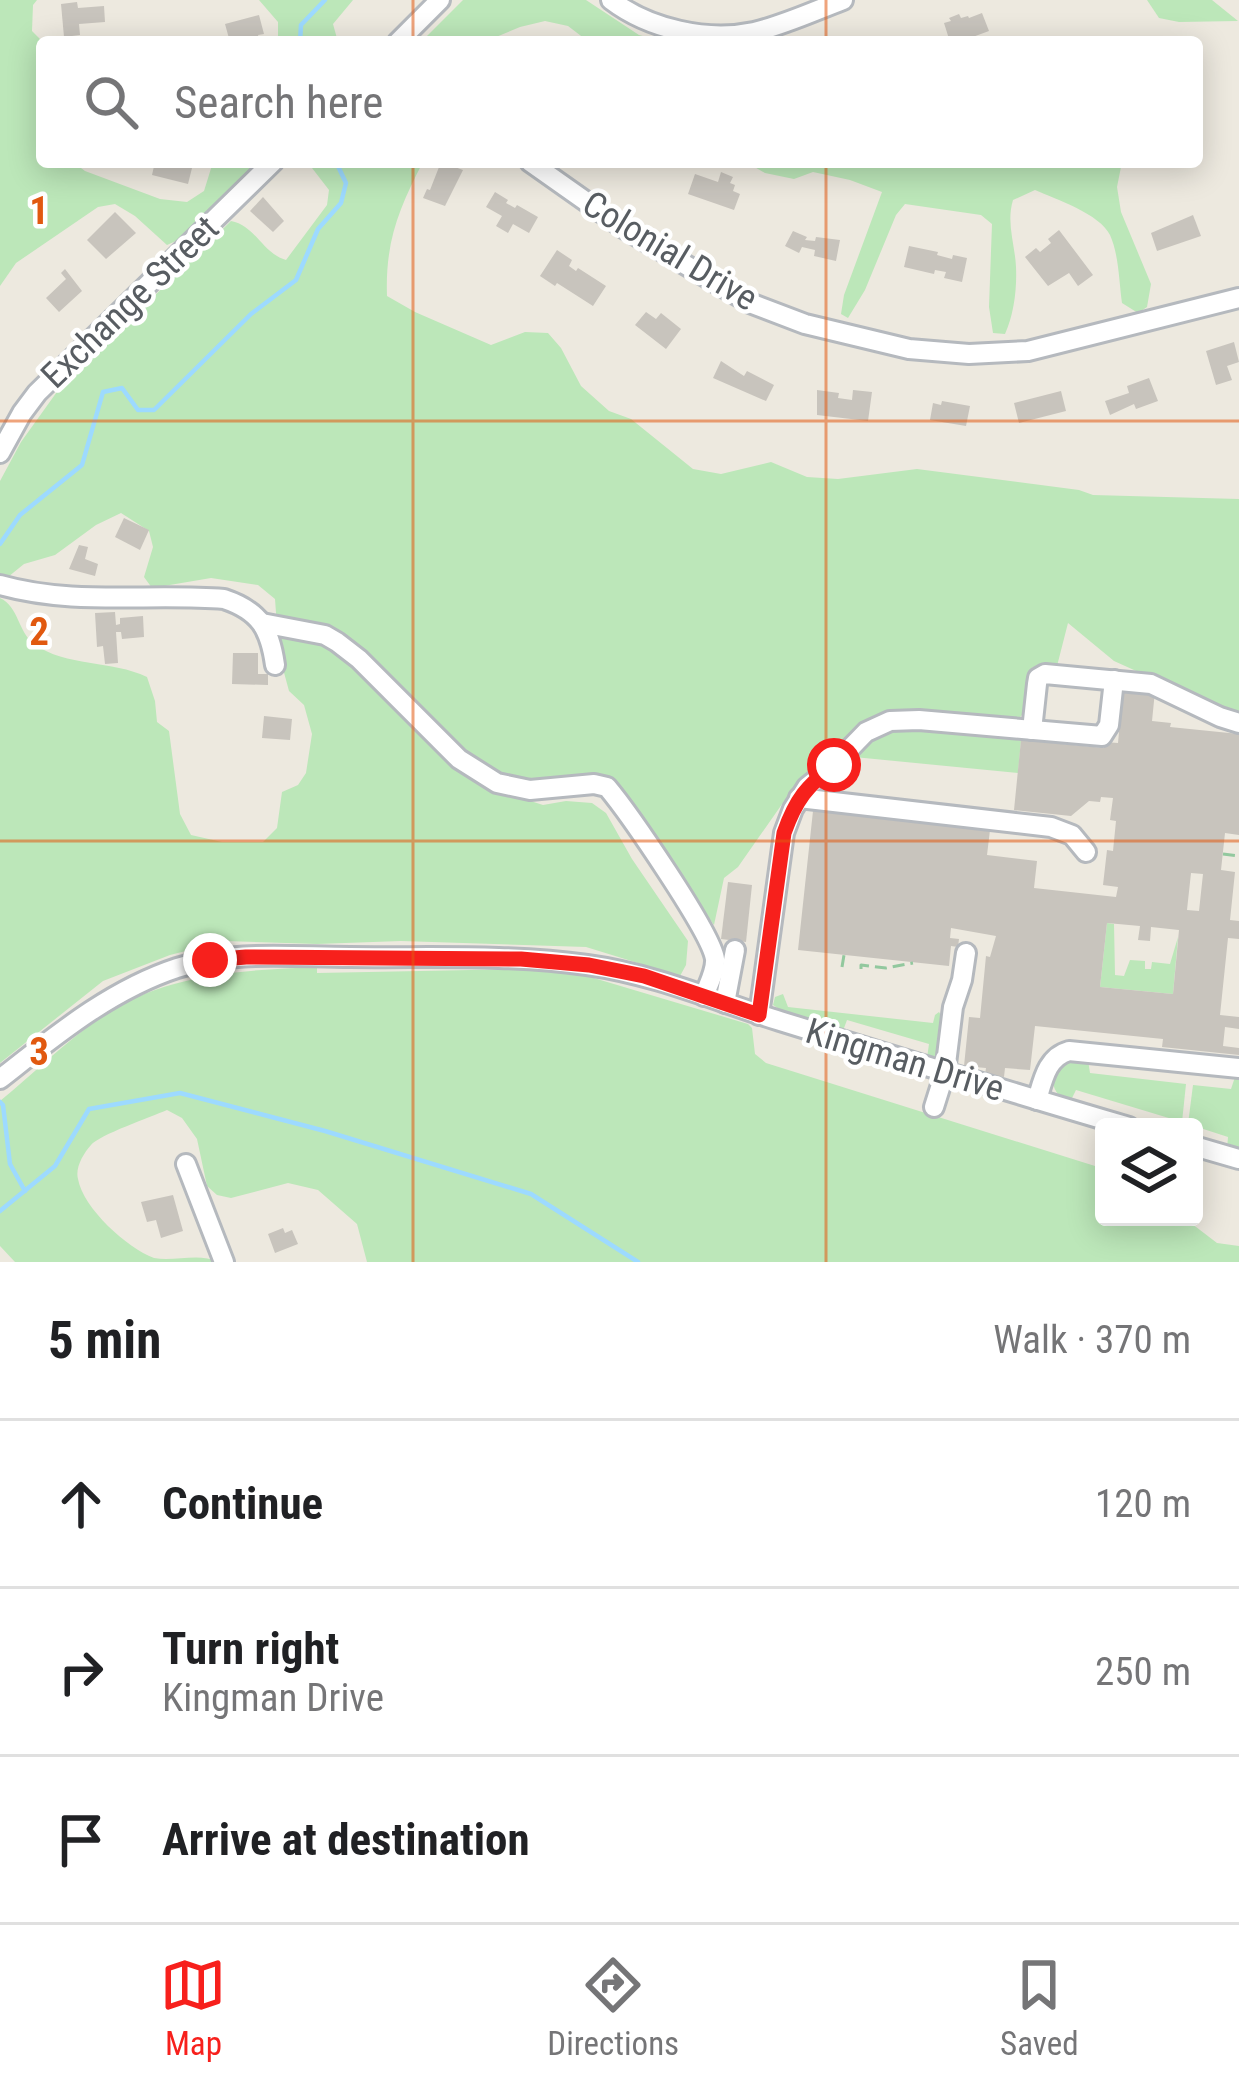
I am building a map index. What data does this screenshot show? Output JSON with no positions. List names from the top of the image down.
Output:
{
  "streets": {
    "street": ["Colonial Drive", "Exchange Street", "Kingman Drive"]
  },
  "page": {
    "search": "Search here",
    "heading": ["5 min", "Walk · 370 m"],
    "list": [
      ["Continue", "120 m"],
      ["Turn right", "Kingman Drive", "250 m"],
      "Arrive at destination"
    ],
    "nav": ["Map", "Directions", "Saved"]
  },
  "grid": {
    "rows": ["1", "2", "3"]
  }
}
